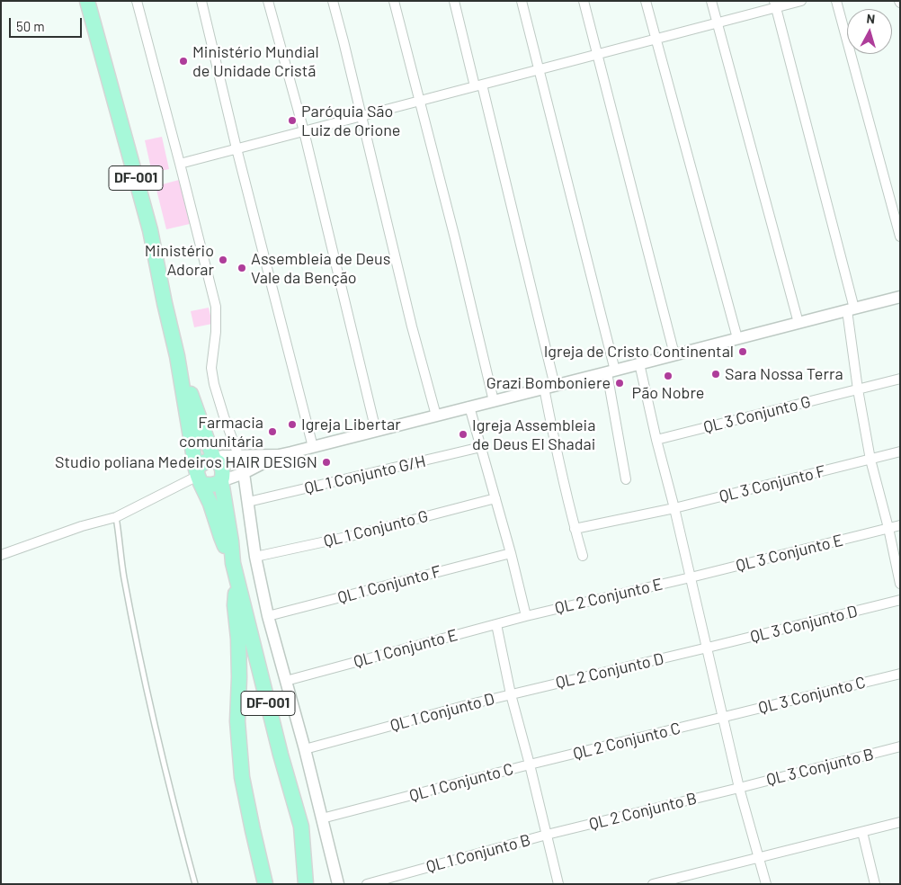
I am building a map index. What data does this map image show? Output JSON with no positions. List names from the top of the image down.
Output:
{
  "streets": {
    "main road": ["DF-001"],
    "street": [
      "QL 3 Conjunto G",
      "QL 1 Conjunto G/H",
      "QL 3 Conjunto F",
      "QL 1 Conjunto G",
      "QL 3 Conjunto E",
      "QL 1 Conjunto F",
      "QL 2 Conjunto E",
      "QL 3 Conjunto D",
      "QL 1 Conjunto E",
      "QL 2 Conjunto D",
      "QL 3 Conjunto C",
      "QL 1 Conjunto D",
      "QL 2 Conjunto C",
      "QL 3 Conjunto B",
      "QL 1 Conjunto C",
      "QL 2 Conjunto B",
      "QL 1 Conjunto B"
    ]
  },
  "crossings": [
    ["QL 3 Conjunto E", "QL 2 Conjunto E"],
    ["QL 2 Conjunto E", "QL 1 Conjunto E"],
    ["QL 3 Conjunto D", "QL 2 Conjunto D"],
    ["QL 1 Conjunto E", "QL 1 Conjunto D"],
    ["QL 2 Conjunto D", "QL 1 Conjunto D"],
    ["QL 2 Conjunto D", "QL 1 Conjunto C"],
    ["QL 3 Conjunto C", "QL 2 Conjunto C"],
    ["QL 1 Conjunto D", "QL 1 Conjunto C"],
    ["QL 2 Conjunto C", "QL 1 Conjunto C"],
    ["QL 2 Conjunto C", "QL 1 Conjunto B"],
    ["QL 3 Conjunto B", "QL 2 Conjunto B"],
    ["QL 1 Conjunto C", "QL 1 Conjunto B"],
    ["QL 2 Conjunto B", "QL 1 Conjunto B"]
  ],
  "places": [
    "Ministério Mundial de Unidade Cristã",
    "Paróquia São Luiz de Orione",
    "Ministério Adorar",
    "Assembleia de Deus Vale da Benção",
    "Igreja de Cristo Continental",
    "Sara Nossa Terra",
    "Pão Nobre",
    "Grazi Bomboniere",
    "Igreja Libertar",
    "Farmacia comunitária",
    "Igreja Assembleia de Deus El Shadai",
    "Studio poliana Medeiros HAIR DESIGN"
  ],
  "scale_bar": "50 m",
  "north": "top"
}
